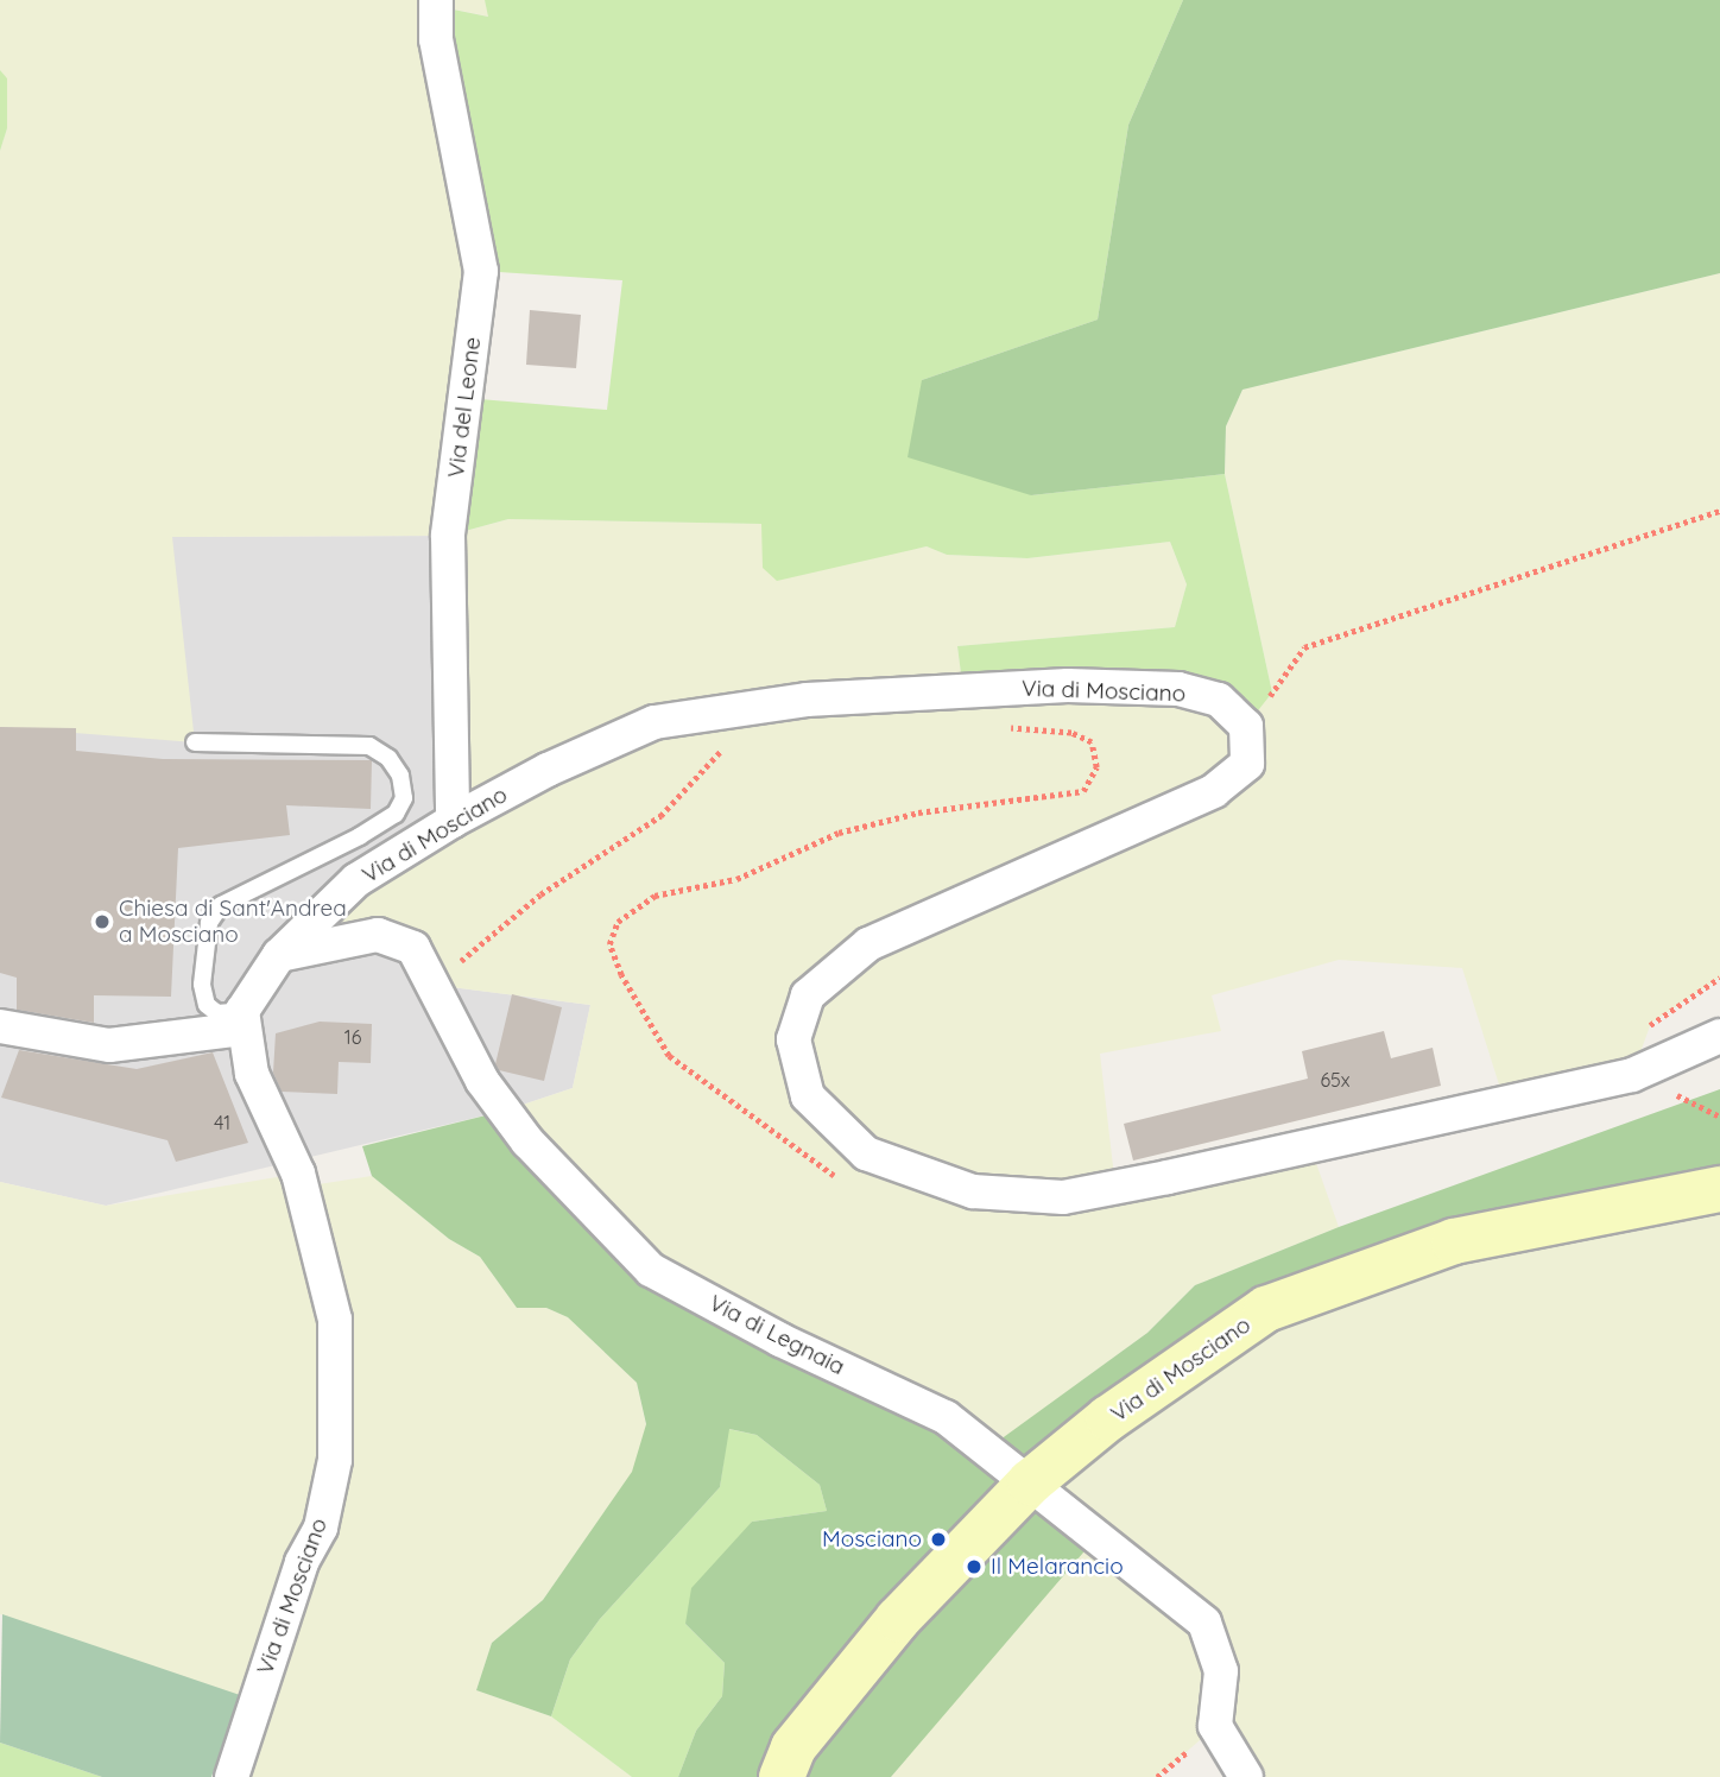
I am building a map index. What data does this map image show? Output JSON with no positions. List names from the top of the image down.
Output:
{
  "streets": {
    "main road": ["Via di Mosciano"],
    "street": ["Via del Leone", "Via di Legnaia"]
  },
  "crossings": [
    ["Via del Leone", "Via di Mosciano"],
    ["Via di Mosciano", "Via di Legnaia"]
  ],
  "places": ["Chiesa di Sant'Andrea a Mosciano", "Mosciano", "Il Melarancio"],
  "house_numbers": ["16", "65x", "41"]
}
